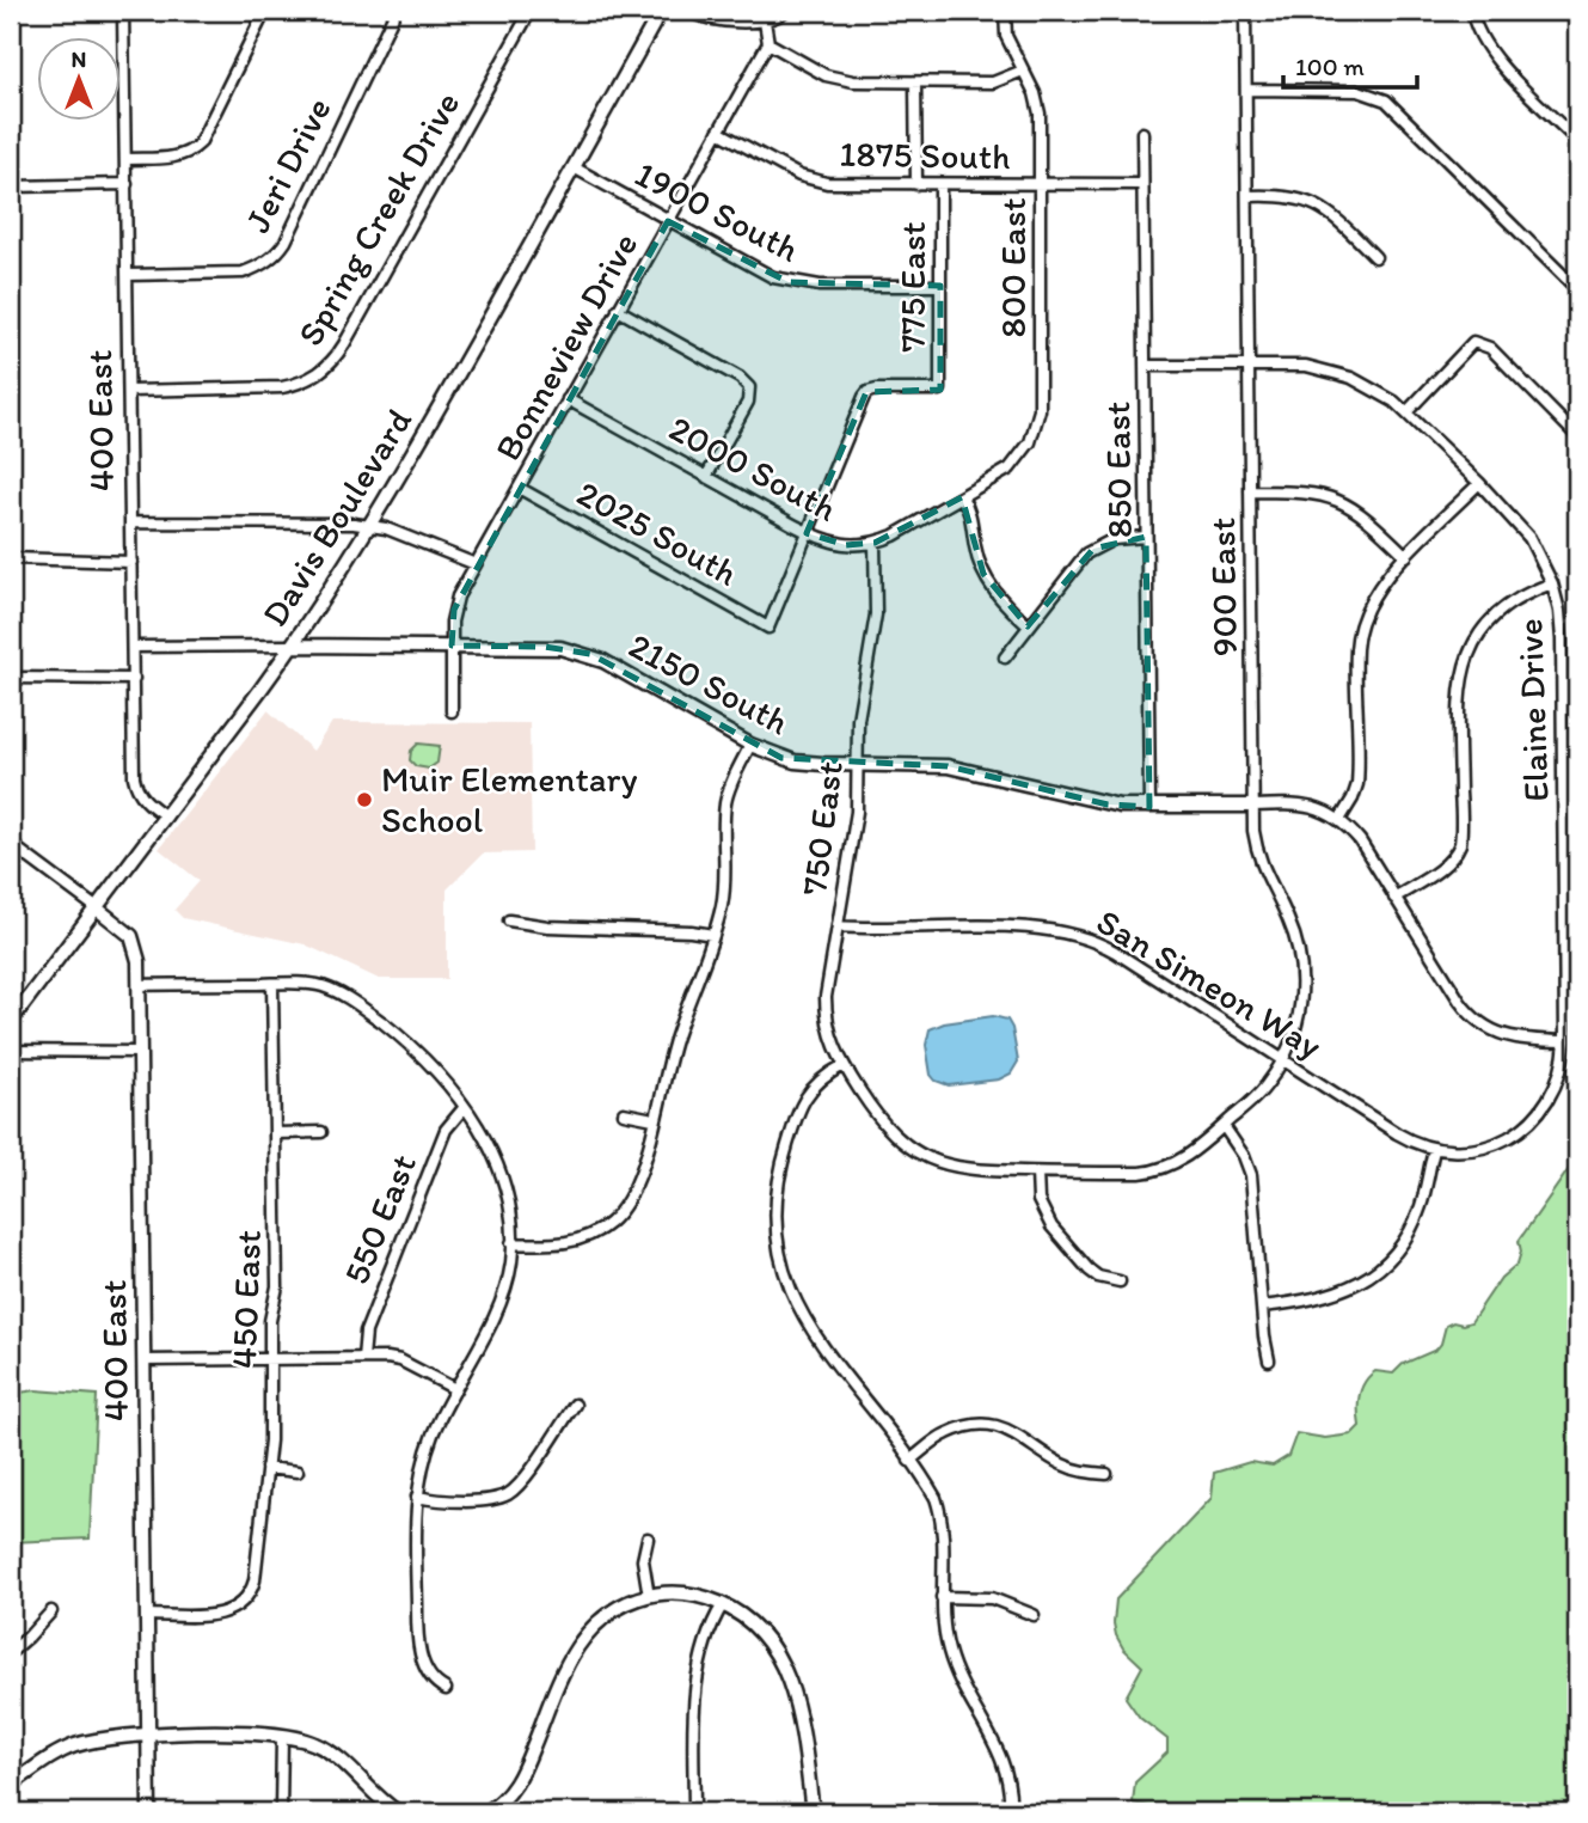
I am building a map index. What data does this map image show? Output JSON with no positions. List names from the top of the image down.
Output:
{
  "streets": {
    "street": [
      "1875 South",
      "Jeri Drive",
      "1900 South",
      "Spring Creek Drive",
      "800 East",
      "775 East",
      "Bonneview Drive",
      "400 East",
      "2000 South",
      "850 East",
      "Davis Boulevard",
      "2025 South",
      "900 East",
      "2150 South",
      "Elaine Drive",
      "750 East",
      "San Simeon Way",
      "550 East",
      "450 East"
    ]
  },
  "crossings": [
    ["1875 South", "800 East"],
    ["1875 South", "775 East"],
    ["1875 South", "Bonneview Drive"],
    ["1875 South", "850 East"],
    ["Jeri Drive", "400 East"],
    ["1900 South", "775 East"],
    ["1900 South", "Bonneview Drive"],
    ["1900 South", "Davis Boulevard"],
    ["Spring Creek Drive", "400 East"],
    ["800 East", "2000 South"],
    ["775 East", "2000 South"],
    ["775 East", "2025 South"],
    ["Bonneview Drive", "2000 South"],
    ["Bonneview Drive", "2025 South"],
    ["Bonneview Drive", "2150 South"],
    ["400 East", "Davis Boulevard"],
    ["400 East", "2150 South"],
    ["400 East", "450 East"],
    ["2000 South", "2025 South"],
    ["2000 South", "750 East"],
    ["850 East", "2150 South"],
    ["850 East", "Elaine Drive"],
    ["Davis Boulevard", "2150 South"],
    ["900 East", "2150 South"],
    ["900 East", "Elaine Drive"],
    ["900 East", "750 East"],
    ["900 East", "San Simeon Way"],
    ["2150 South", "750 East"],
    ["Elaine Drive", "San Simeon Way"],
    ["750 East", "San Simeon Way"]
  ],
  "places": ["Muir Elementary School"],
  "scale_bar": "100 m",
  "north": "top"
}
